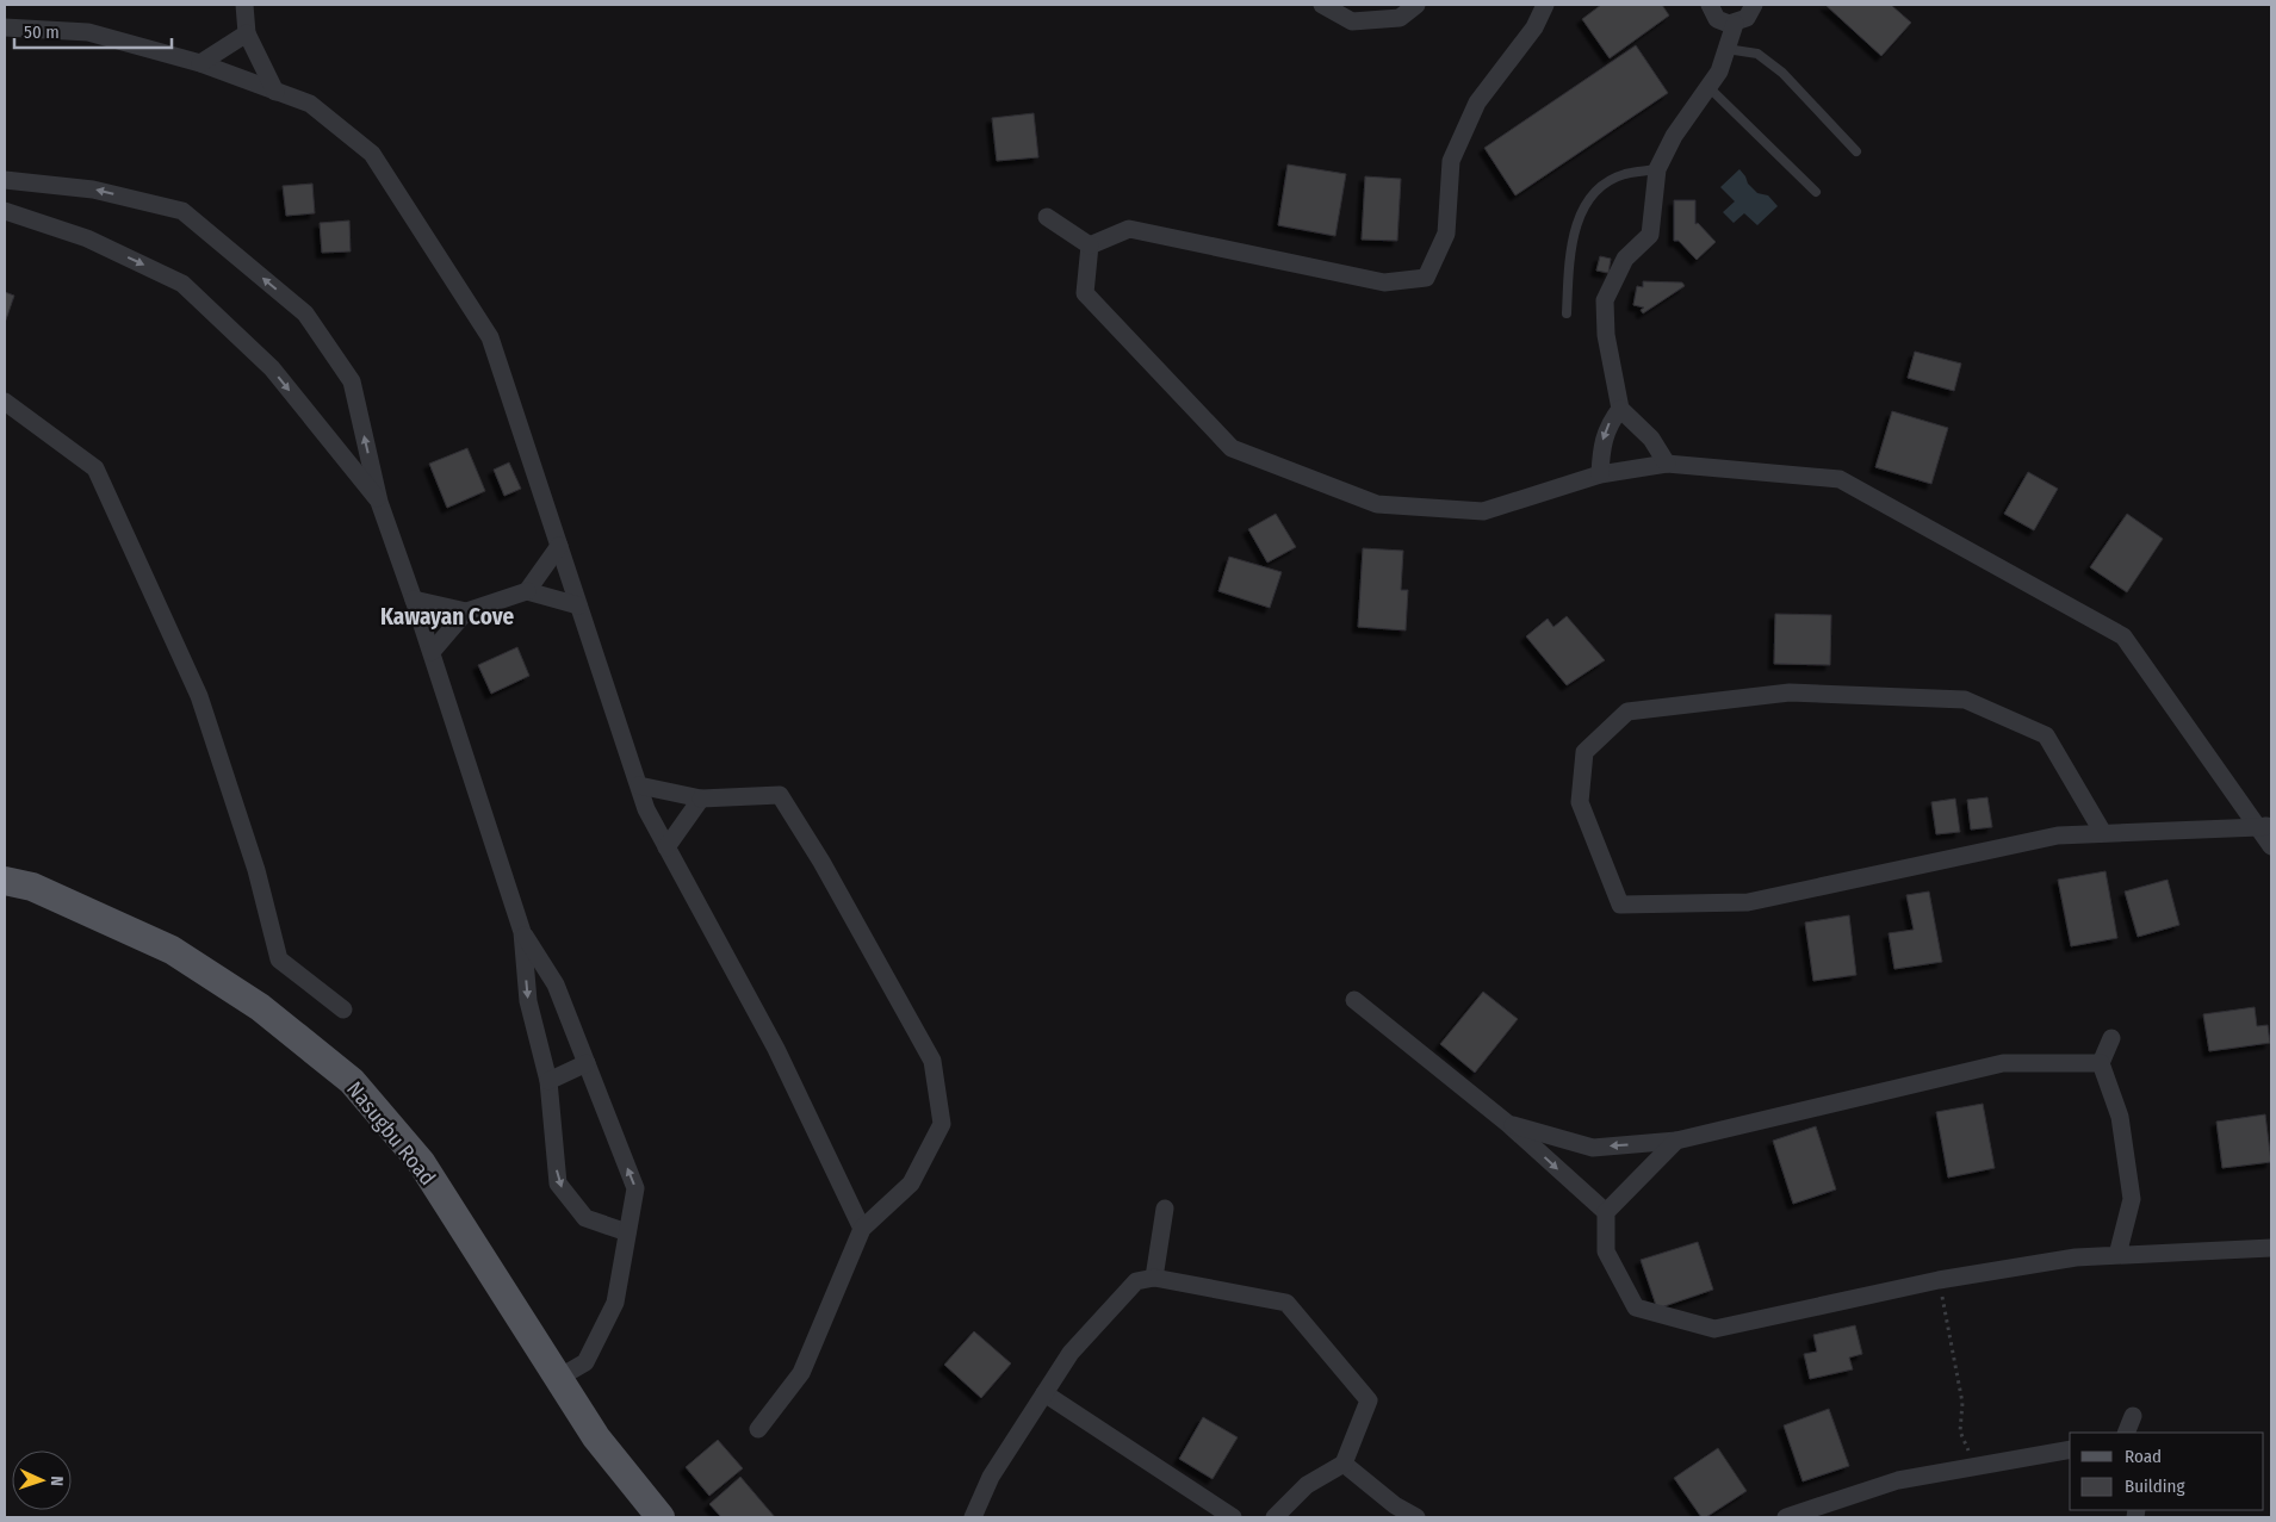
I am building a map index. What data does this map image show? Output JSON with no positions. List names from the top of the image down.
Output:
{
  "streets": {
    "main road": ["Nasugbu Road"]
  },
  "districts": ["Kawayan Cove"],
  "legend": ["Road", "Building"],
  "scale_bar": "50 m",
  "north": "right"
}
